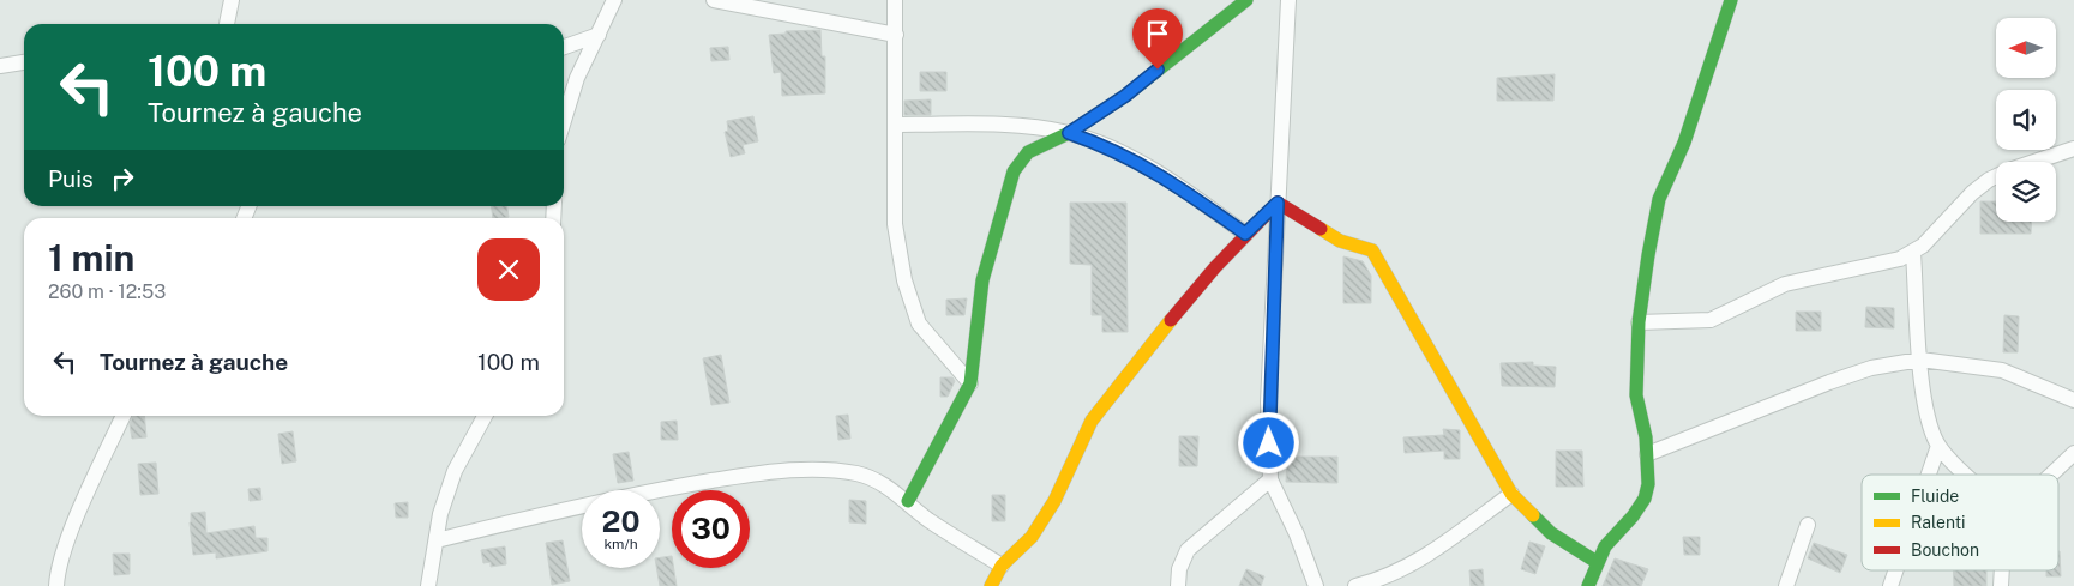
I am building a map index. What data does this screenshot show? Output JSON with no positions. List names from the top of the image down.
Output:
{
  "legend": ["Fluide", "Ralenti", "Bouchon"],
  "north": "left",
  "page": {
    "turn": ["100 m", "Tournez à gauche"],
    "then": "Puis",
    "heading": ["1 min", "260 m · 12:53"],
    "list": [
      {
        "name": "Tournez à gauche",
        "value": "100 m"
      }
    ],
    "speed": "20 km/h",
    "limit": "30"
  }
}
